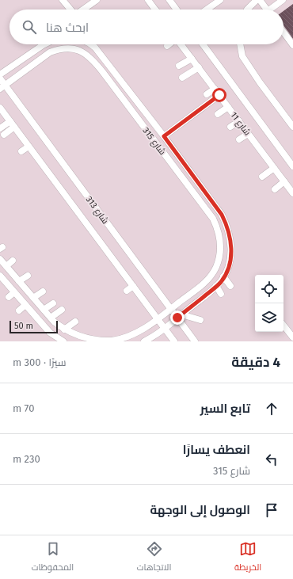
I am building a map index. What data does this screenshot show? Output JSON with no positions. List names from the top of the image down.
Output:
{
  "streets": {
    "street": ["شارع 11", "شارع 315", "شارع 313"]
  },
  "crossings": [
    ["شارع 315", "شارع 313"]
  ],
  "scale_bar": "50 m",
  "page": {
    "search": "ابحث هنا",
    "scale": "50 m",
    "heading": ["4 دقيقة", "سيرًا · 300 m"],
    "list": [
      ["تابع السير", "70 m"],
      ["انعطف يسارًا", "شارع 315", "230 m"],
      "الوصول إلى الوجهة"
    ],
    "nav": ["الخريطة", "الاتجاهات", "المحفوظات"]
  }
}
